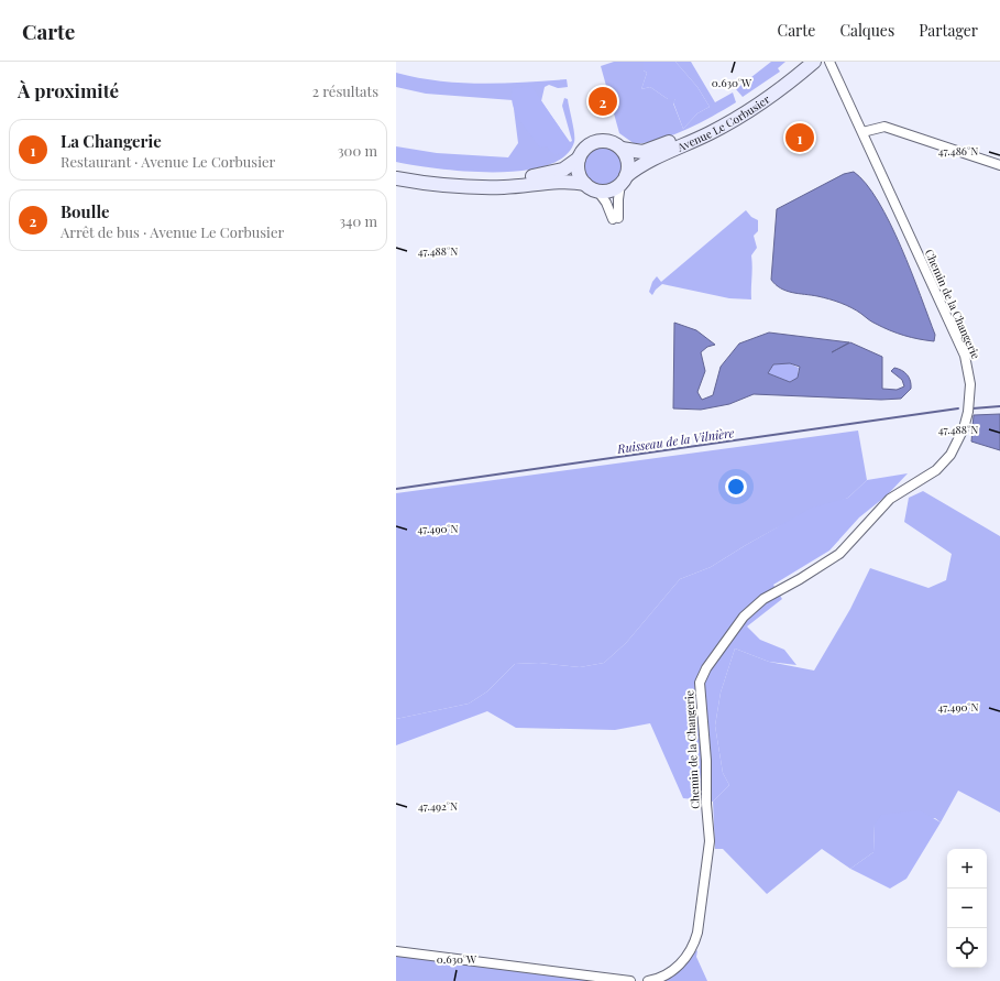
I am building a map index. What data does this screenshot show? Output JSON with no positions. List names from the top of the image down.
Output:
{
  "streets": {
    "street": ["Avenue Le Corbusier", "Chemin de la Changerie"]
  },
  "water": ["Ruisseau de la Vilnière"],
  "page": {
    "header": "Carte",
    "nav": ["Carte", "Calques", "Partager"],
    "heading": ["À proximité", "2 résultats"],
    "pins": ["2", "1"],
    "list": [
      {
        "mark": "1",
        "name": "La Changerie",
        "note": "Restaurant · Avenue Le Corbusier",
        "value": "300 m"
      },
      {
        "mark": "2",
        "name": "Boulle",
        "note": "Arrêt de bus · Avenue Le Corbusier",
        "value": "340 m"
      }
    ],
    "map_buttons": ["+", "−"]
  },
  "coordinates": [
    "0.630°W",
    "47.486°N",
    "47.488°N",
    "47.490°N",
    "47.492°N"
  ]
}
